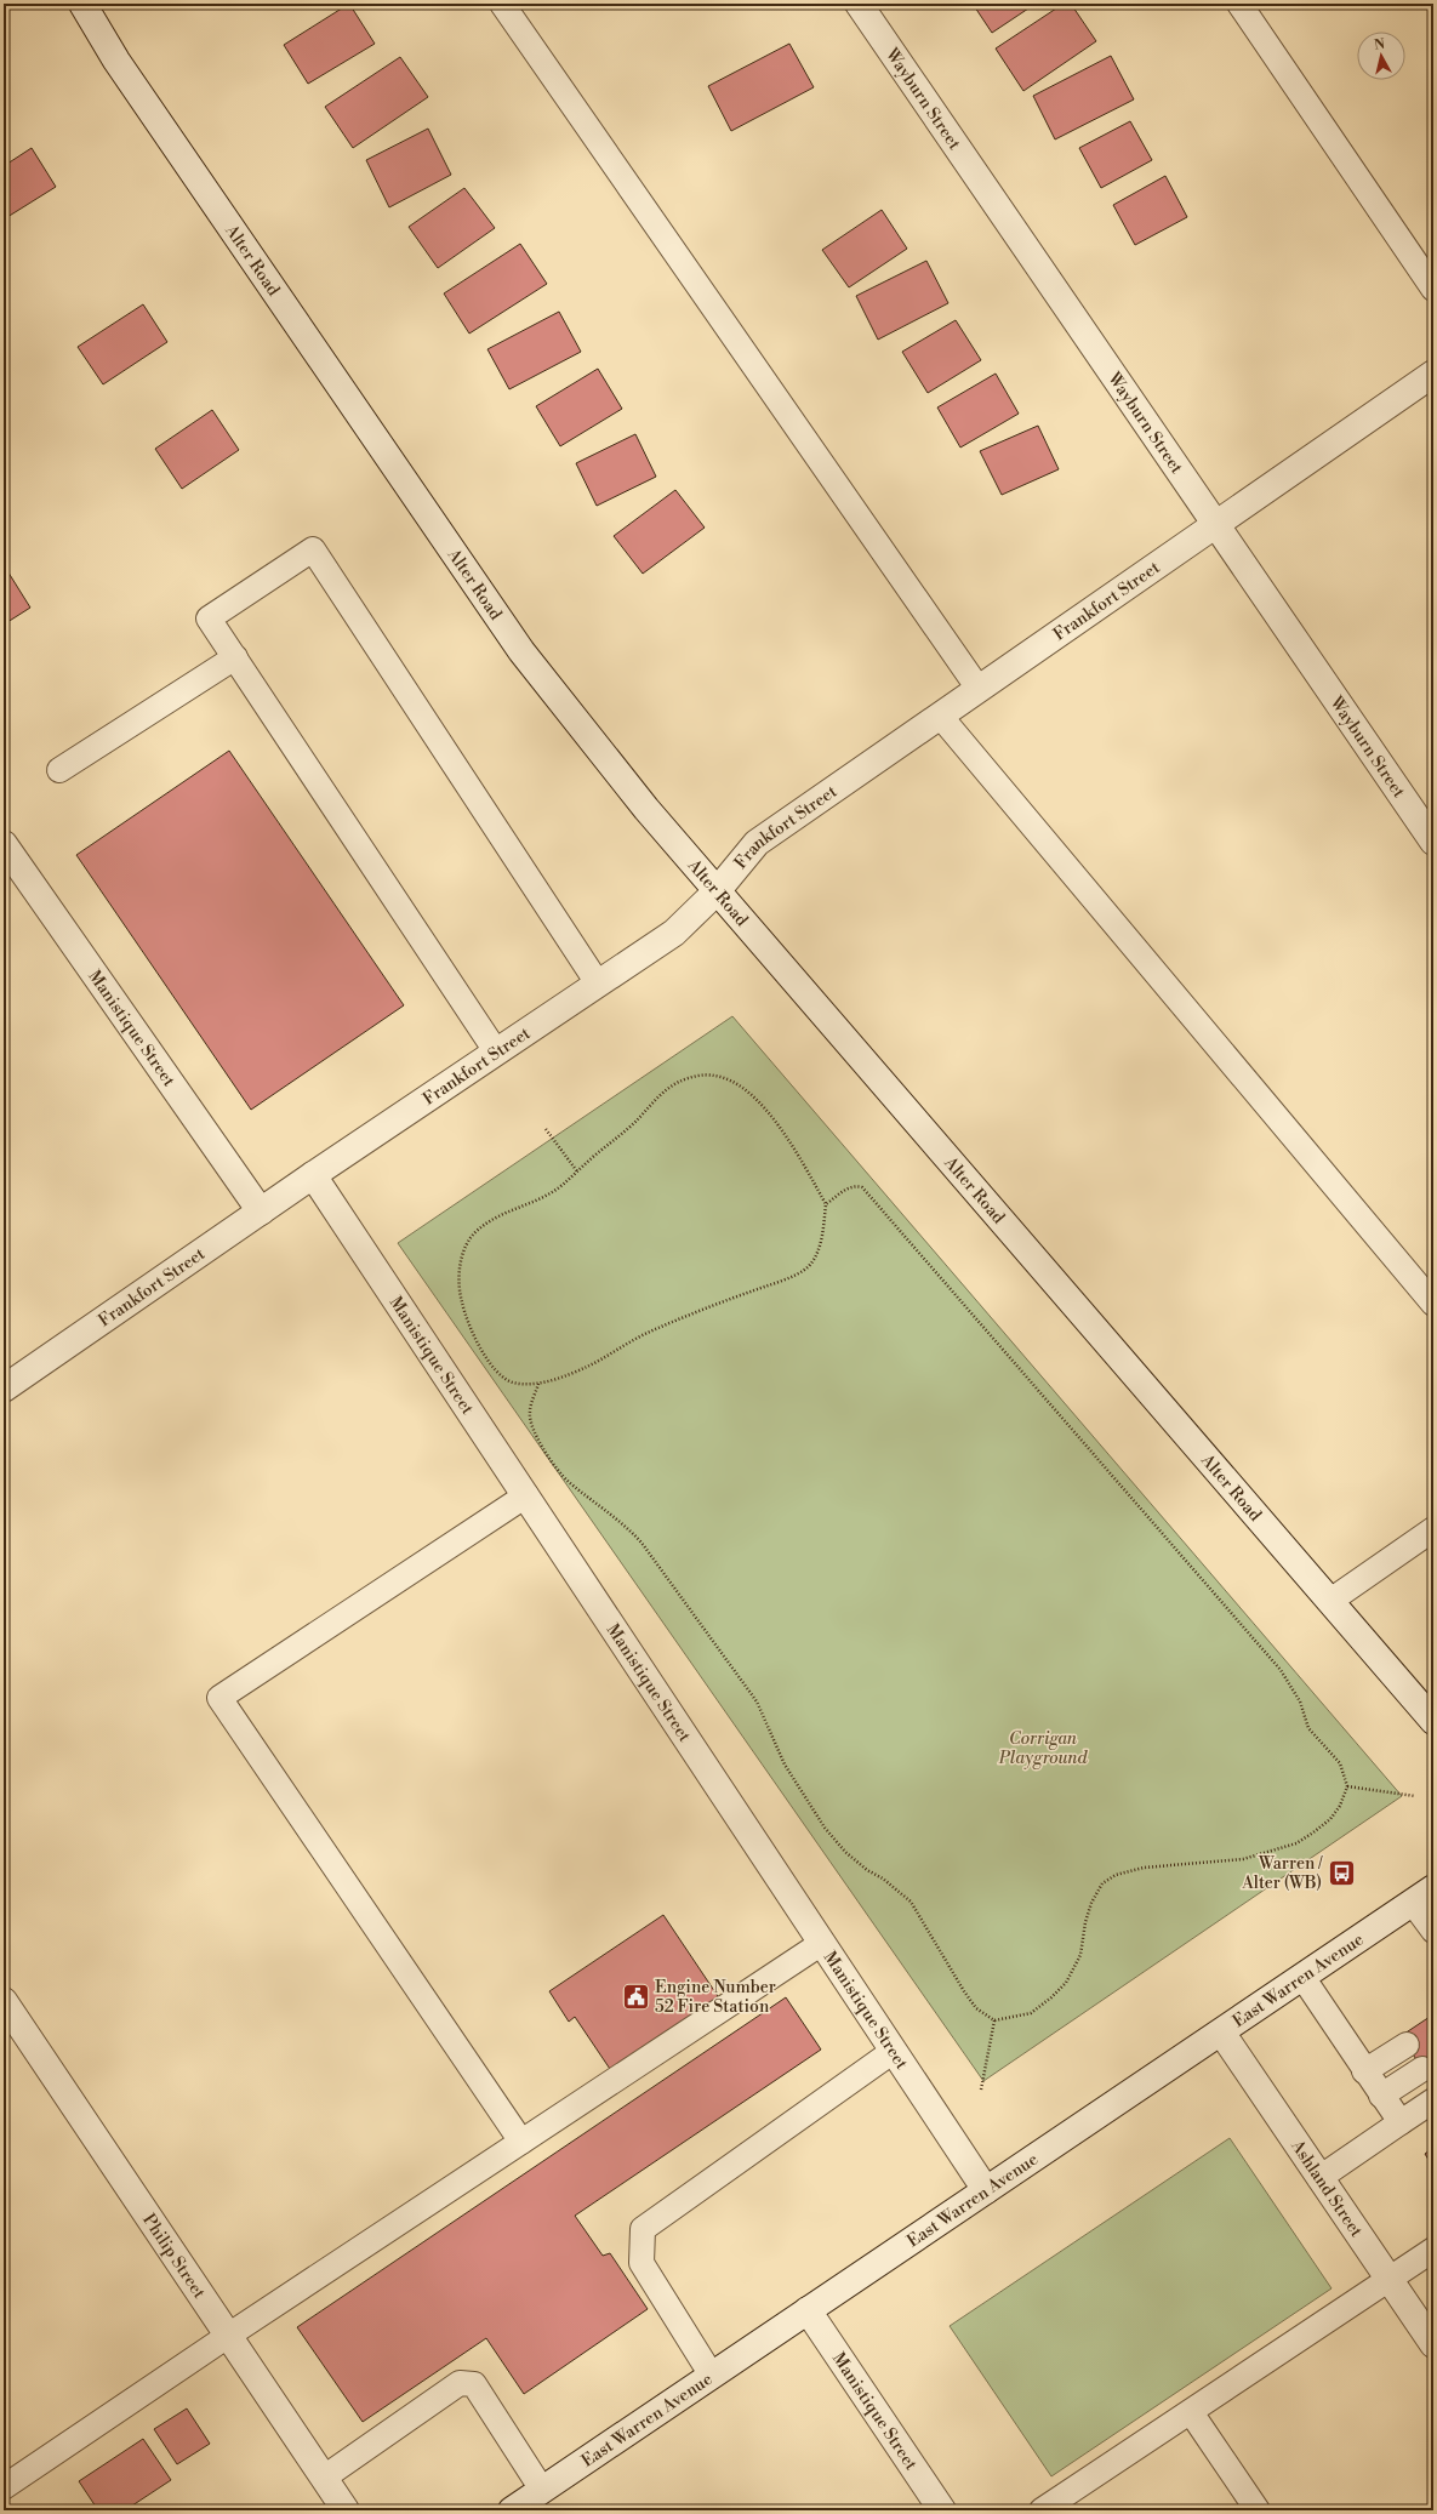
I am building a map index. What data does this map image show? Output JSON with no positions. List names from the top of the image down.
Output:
{
  "streets": {
    "street": [
      "Wayburn Street",
      "Alter Road",
      "Frankfort Street",
      "Manistique Street",
      "East Warren Avenue",
      "Ashland Street",
      "Philip Street"
    ]
  },
  "crossings": [
    ["Wayburn Street", "Frankfort Street"],
    ["Alter Road", "Frankfort Street"],
    ["Frankfort Street", "Manistique Street"],
    ["Manistique Street", "East Warren Avenue"],
    ["East Warren Avenue", "Ashland Street"]
  ],
  "parks": ["Corrigan Playground"],
  "places": {
    "bus stop": ["Warren / Alter (WB)"],
    "public building": ["Engine Number 52 Fire Station"]
  },
  "north": "top"
}
